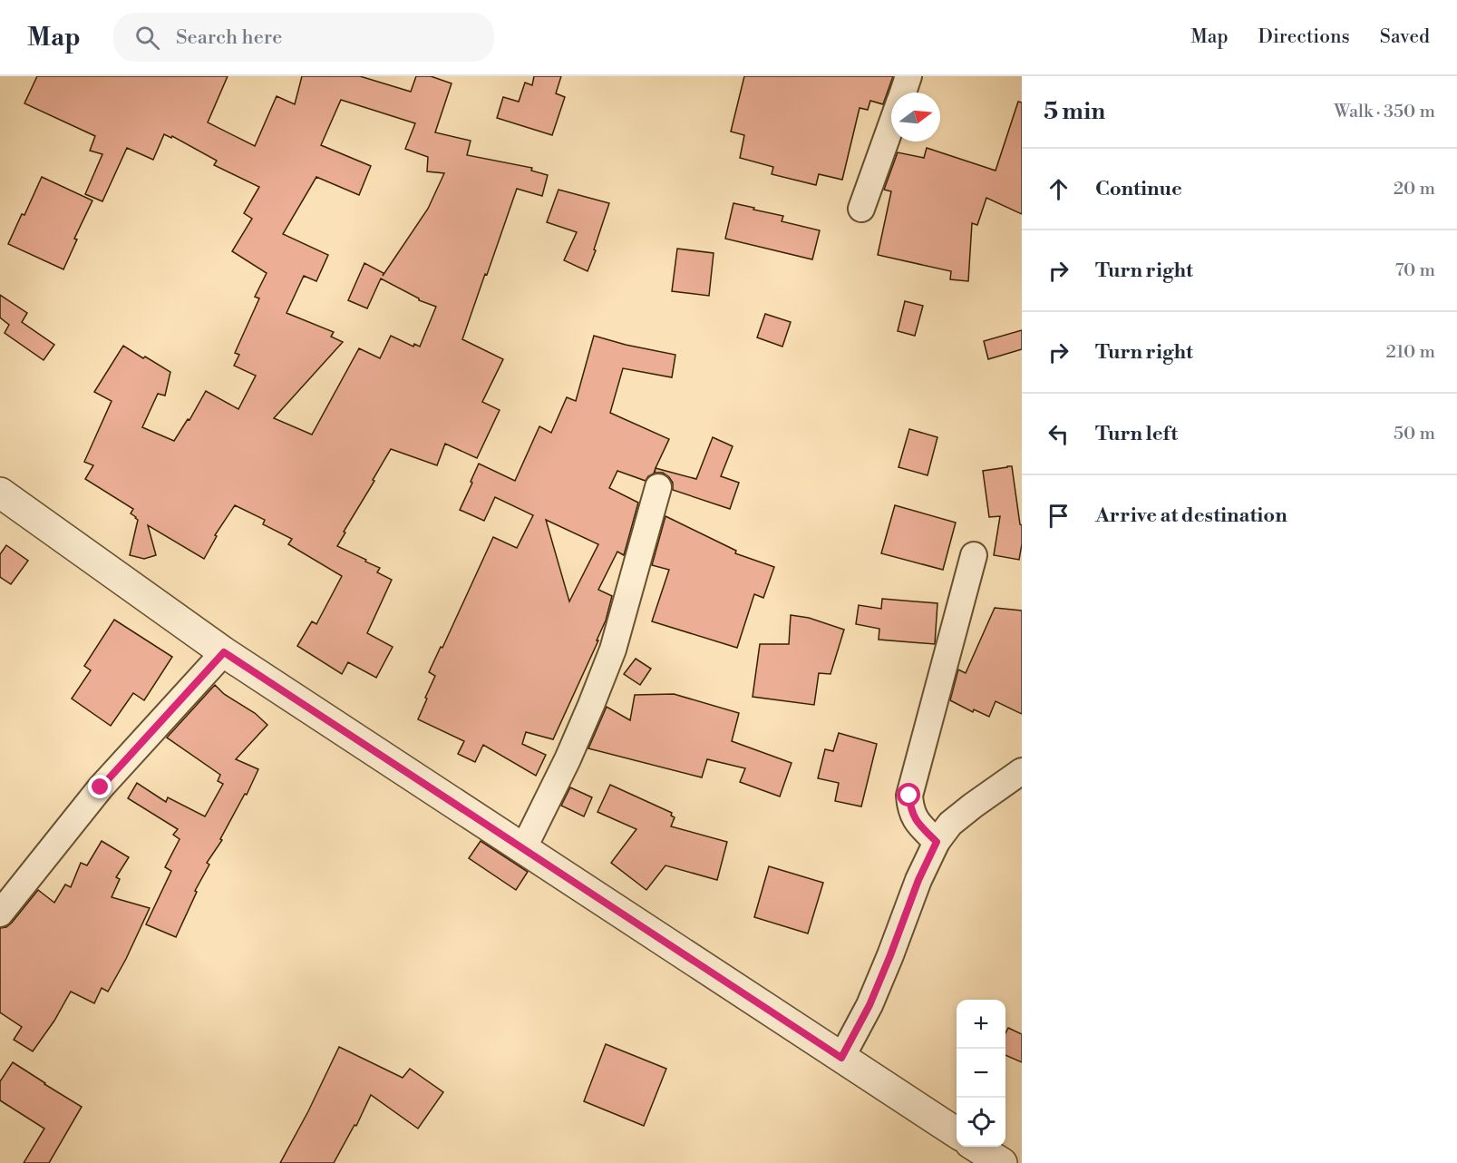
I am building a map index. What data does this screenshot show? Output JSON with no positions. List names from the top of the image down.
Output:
{
  "north": "right",
  "page": {
    "header": "Map",
    "search": "Search here",
    "nav": ["Map", "Directions", "Saved"],
    "heading": ["5 min", "Walk · 350 m"],
    "list": [
      ["Continue", "20 m"],
      ["Turn right", "70 m"],
      ["Turn right", "210 m"],
      ["Turn left", "50 m"],
      "Arrive at destination"
    ],
    "map_buttons": ["+", "−"]
  }
}
